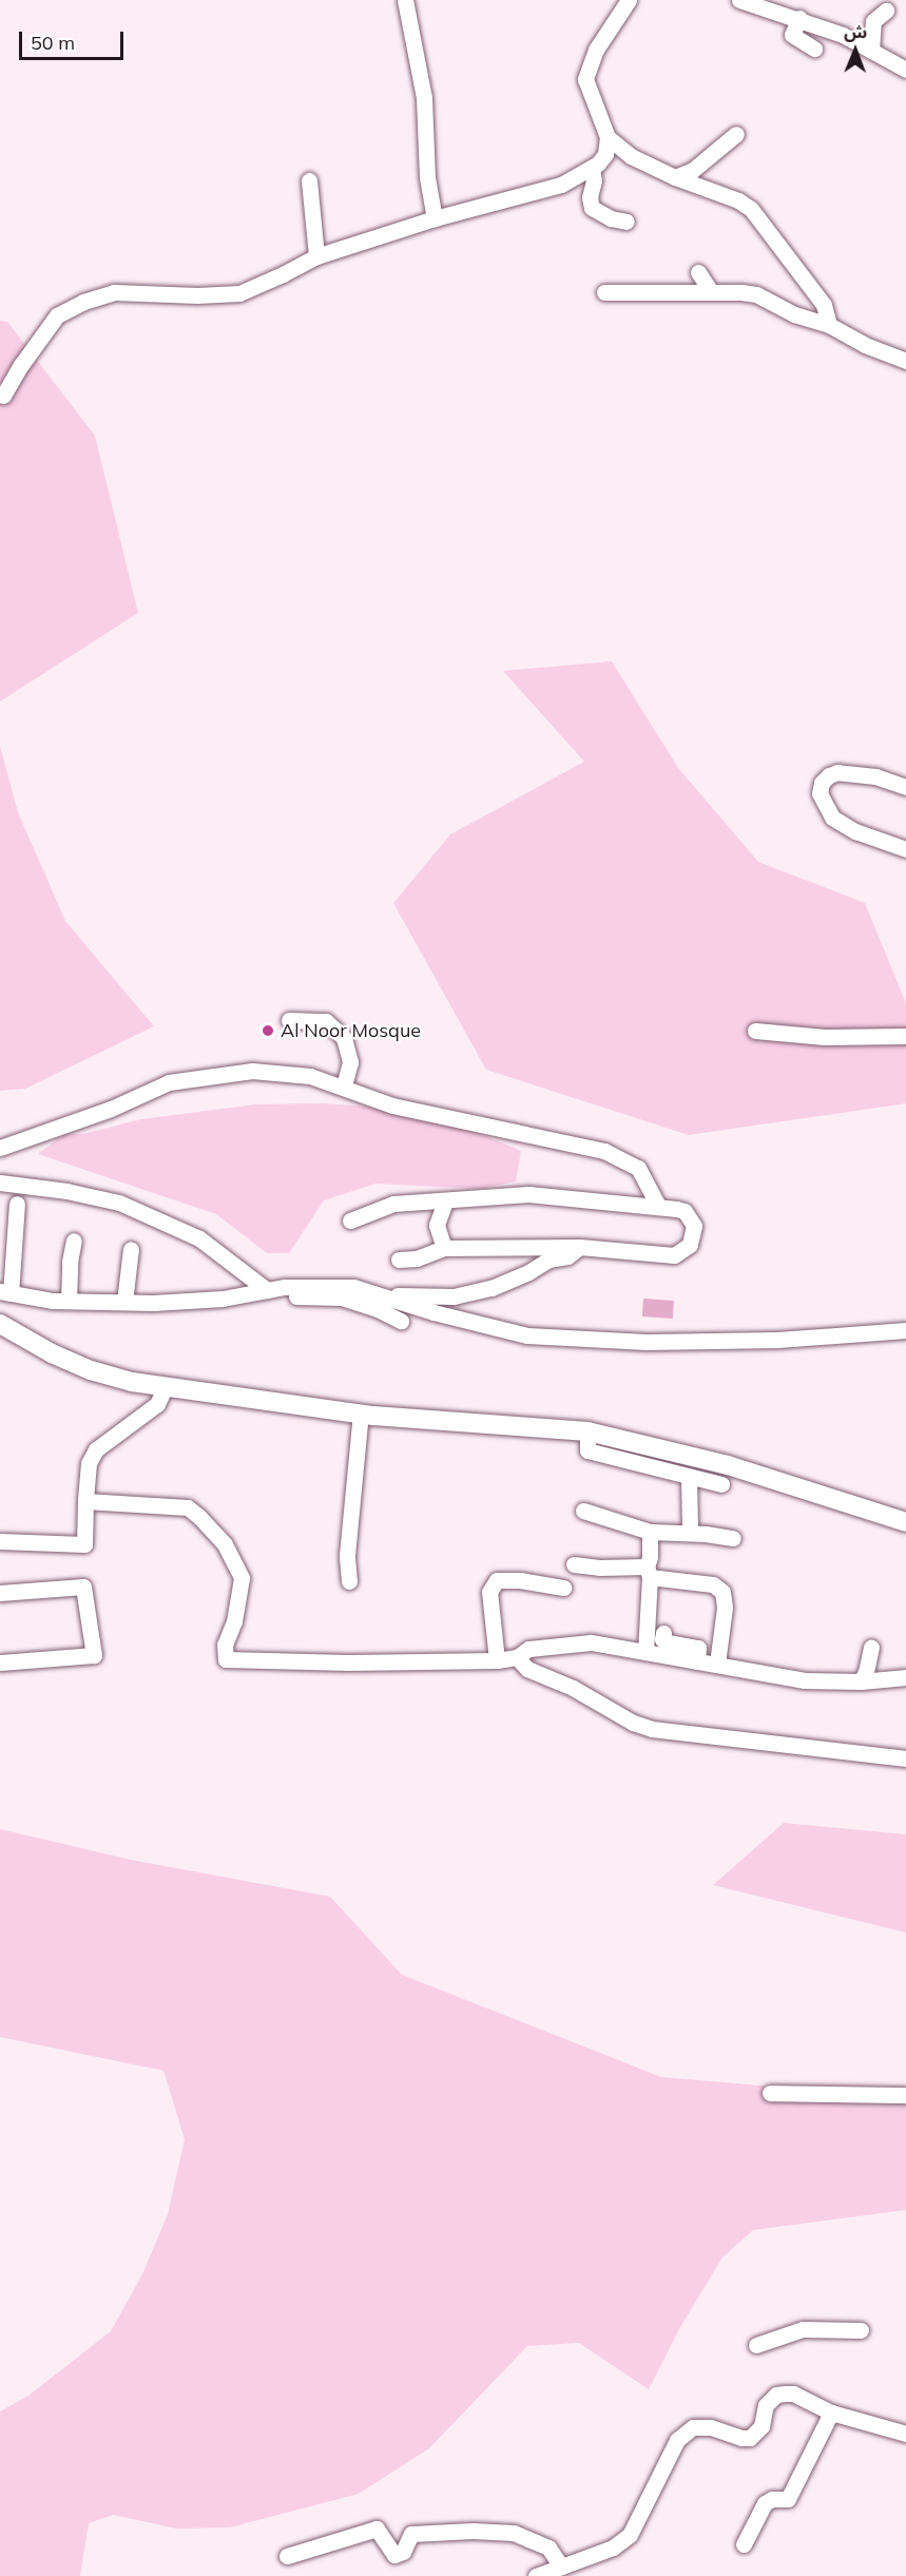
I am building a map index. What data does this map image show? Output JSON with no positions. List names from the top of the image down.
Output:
{
  "places": ["Al Noor Mosque"],
  "scale_bar": "50 m",
  "north": "top"
}
